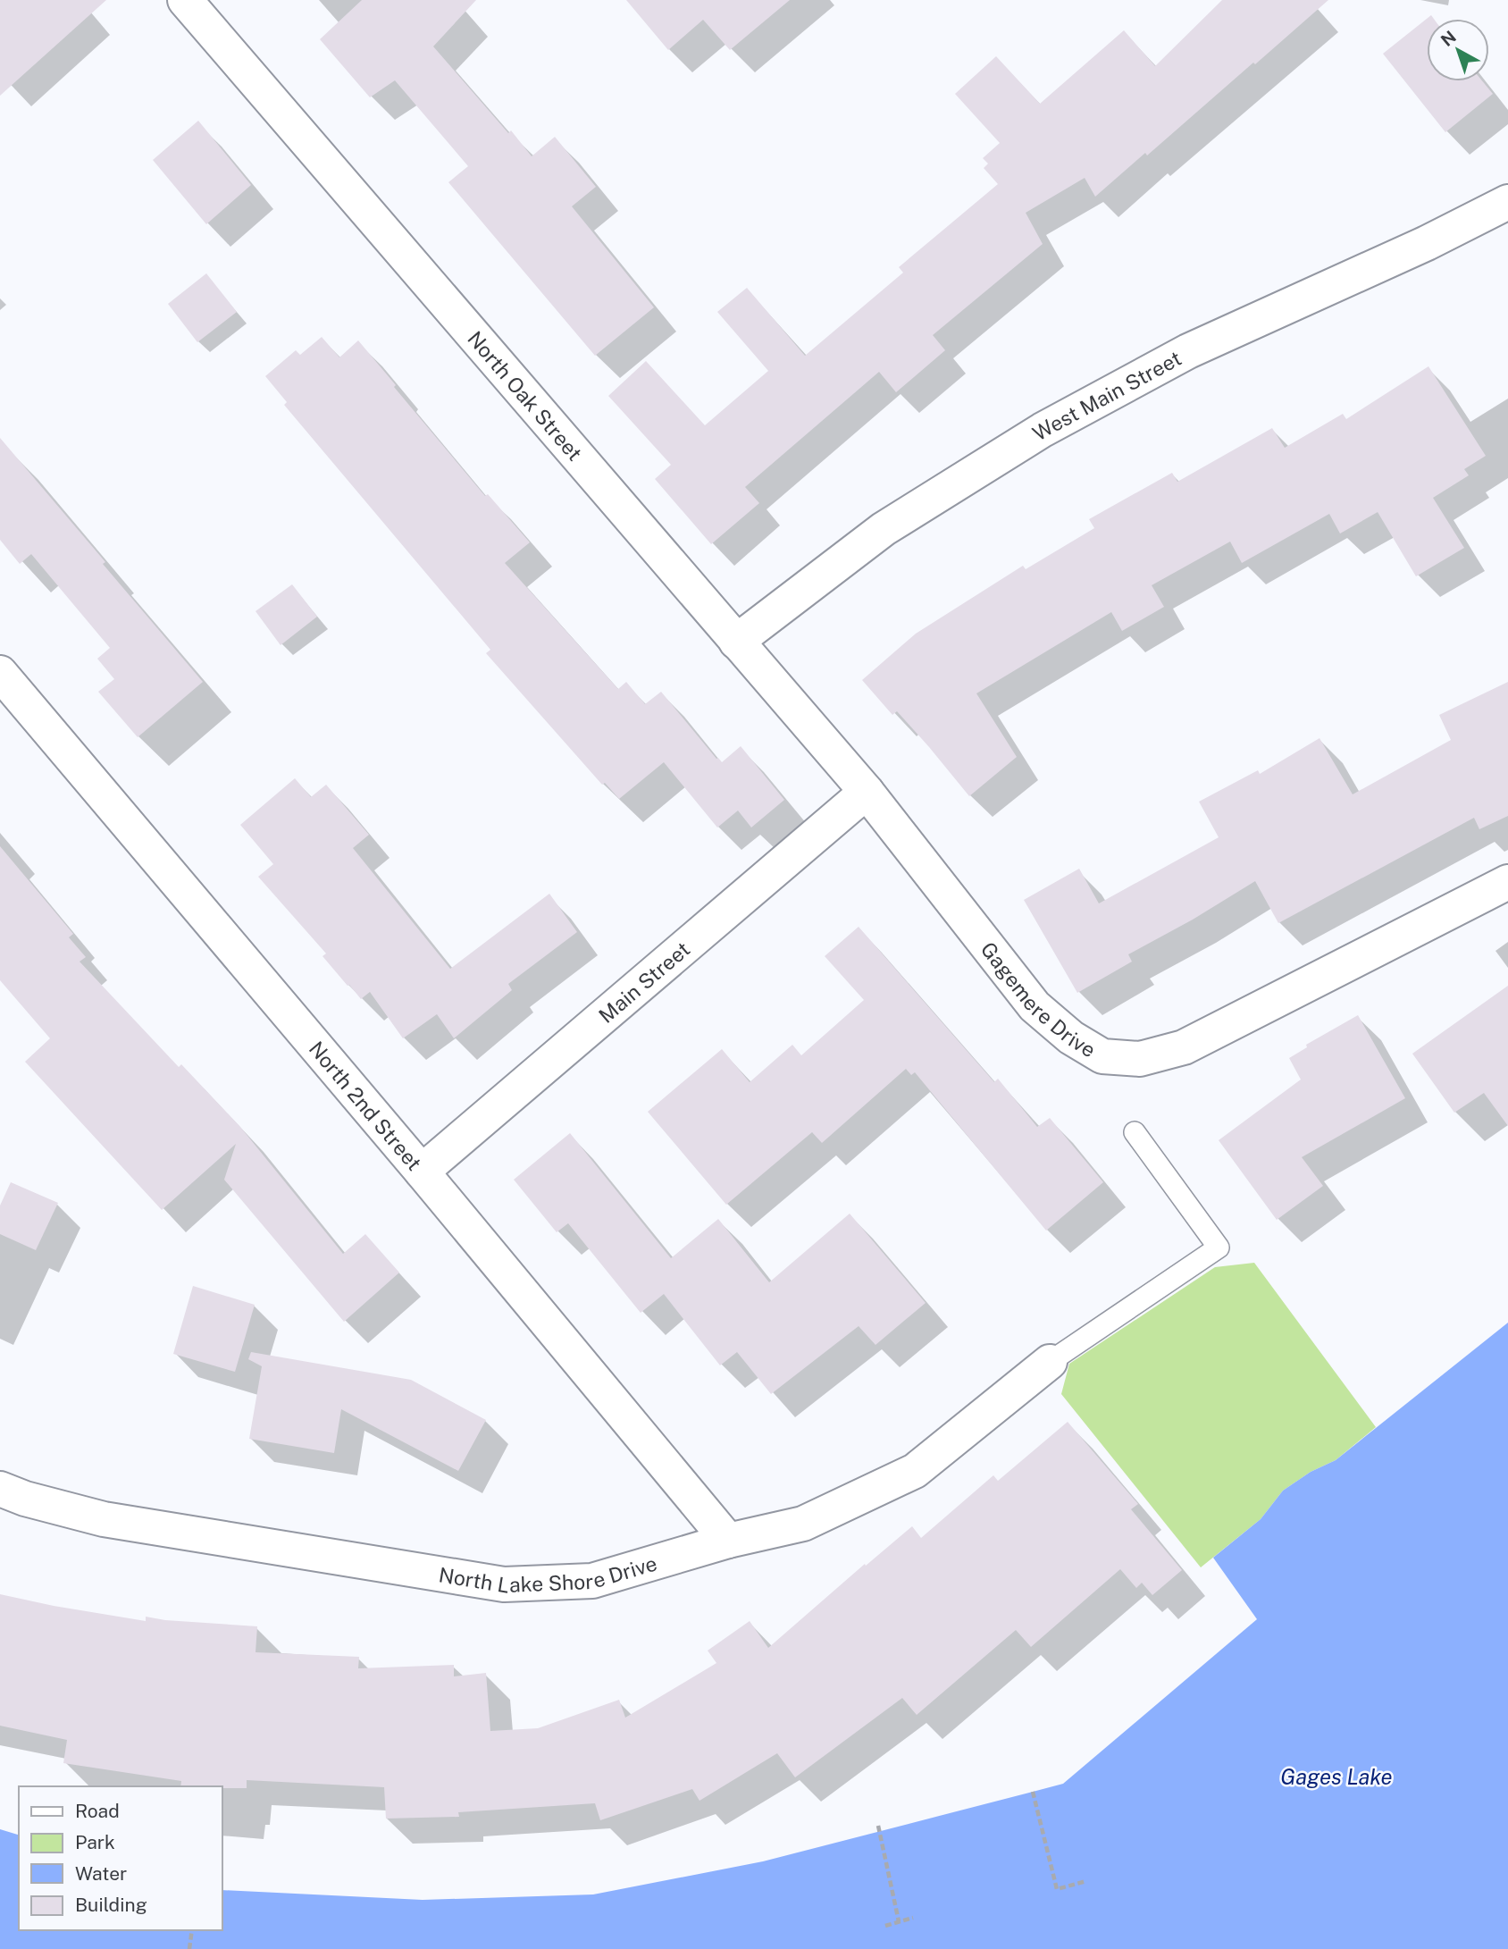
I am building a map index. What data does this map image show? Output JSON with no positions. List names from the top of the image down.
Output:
{
  "streets": {
    "street": [
      "West Main Street",
      "North Oak Street",
      "Main Street",
      "Gagemere Drive",
      "North 2nd Street",
      "North Lake Shore Drive"
    ]
  },
  "crossings": [
    ["West Main Street", "North Oak Street"],
    ["North Oak Street", "Main Street"],
    ["North Oak Street", "Gagemere Drive"],
    ["Main Street", "Gagemere Drive"],
    ["Main Street", "North 2nd Street"],
    ["North 2nd Street", "North Lake Shore Drive"]
  ],
  "water": ["Gages Lake"],
  "legend": [
    "Road",
    "Park",
    "Water",
    "Building"
  ],
  "north": "top left"
}
